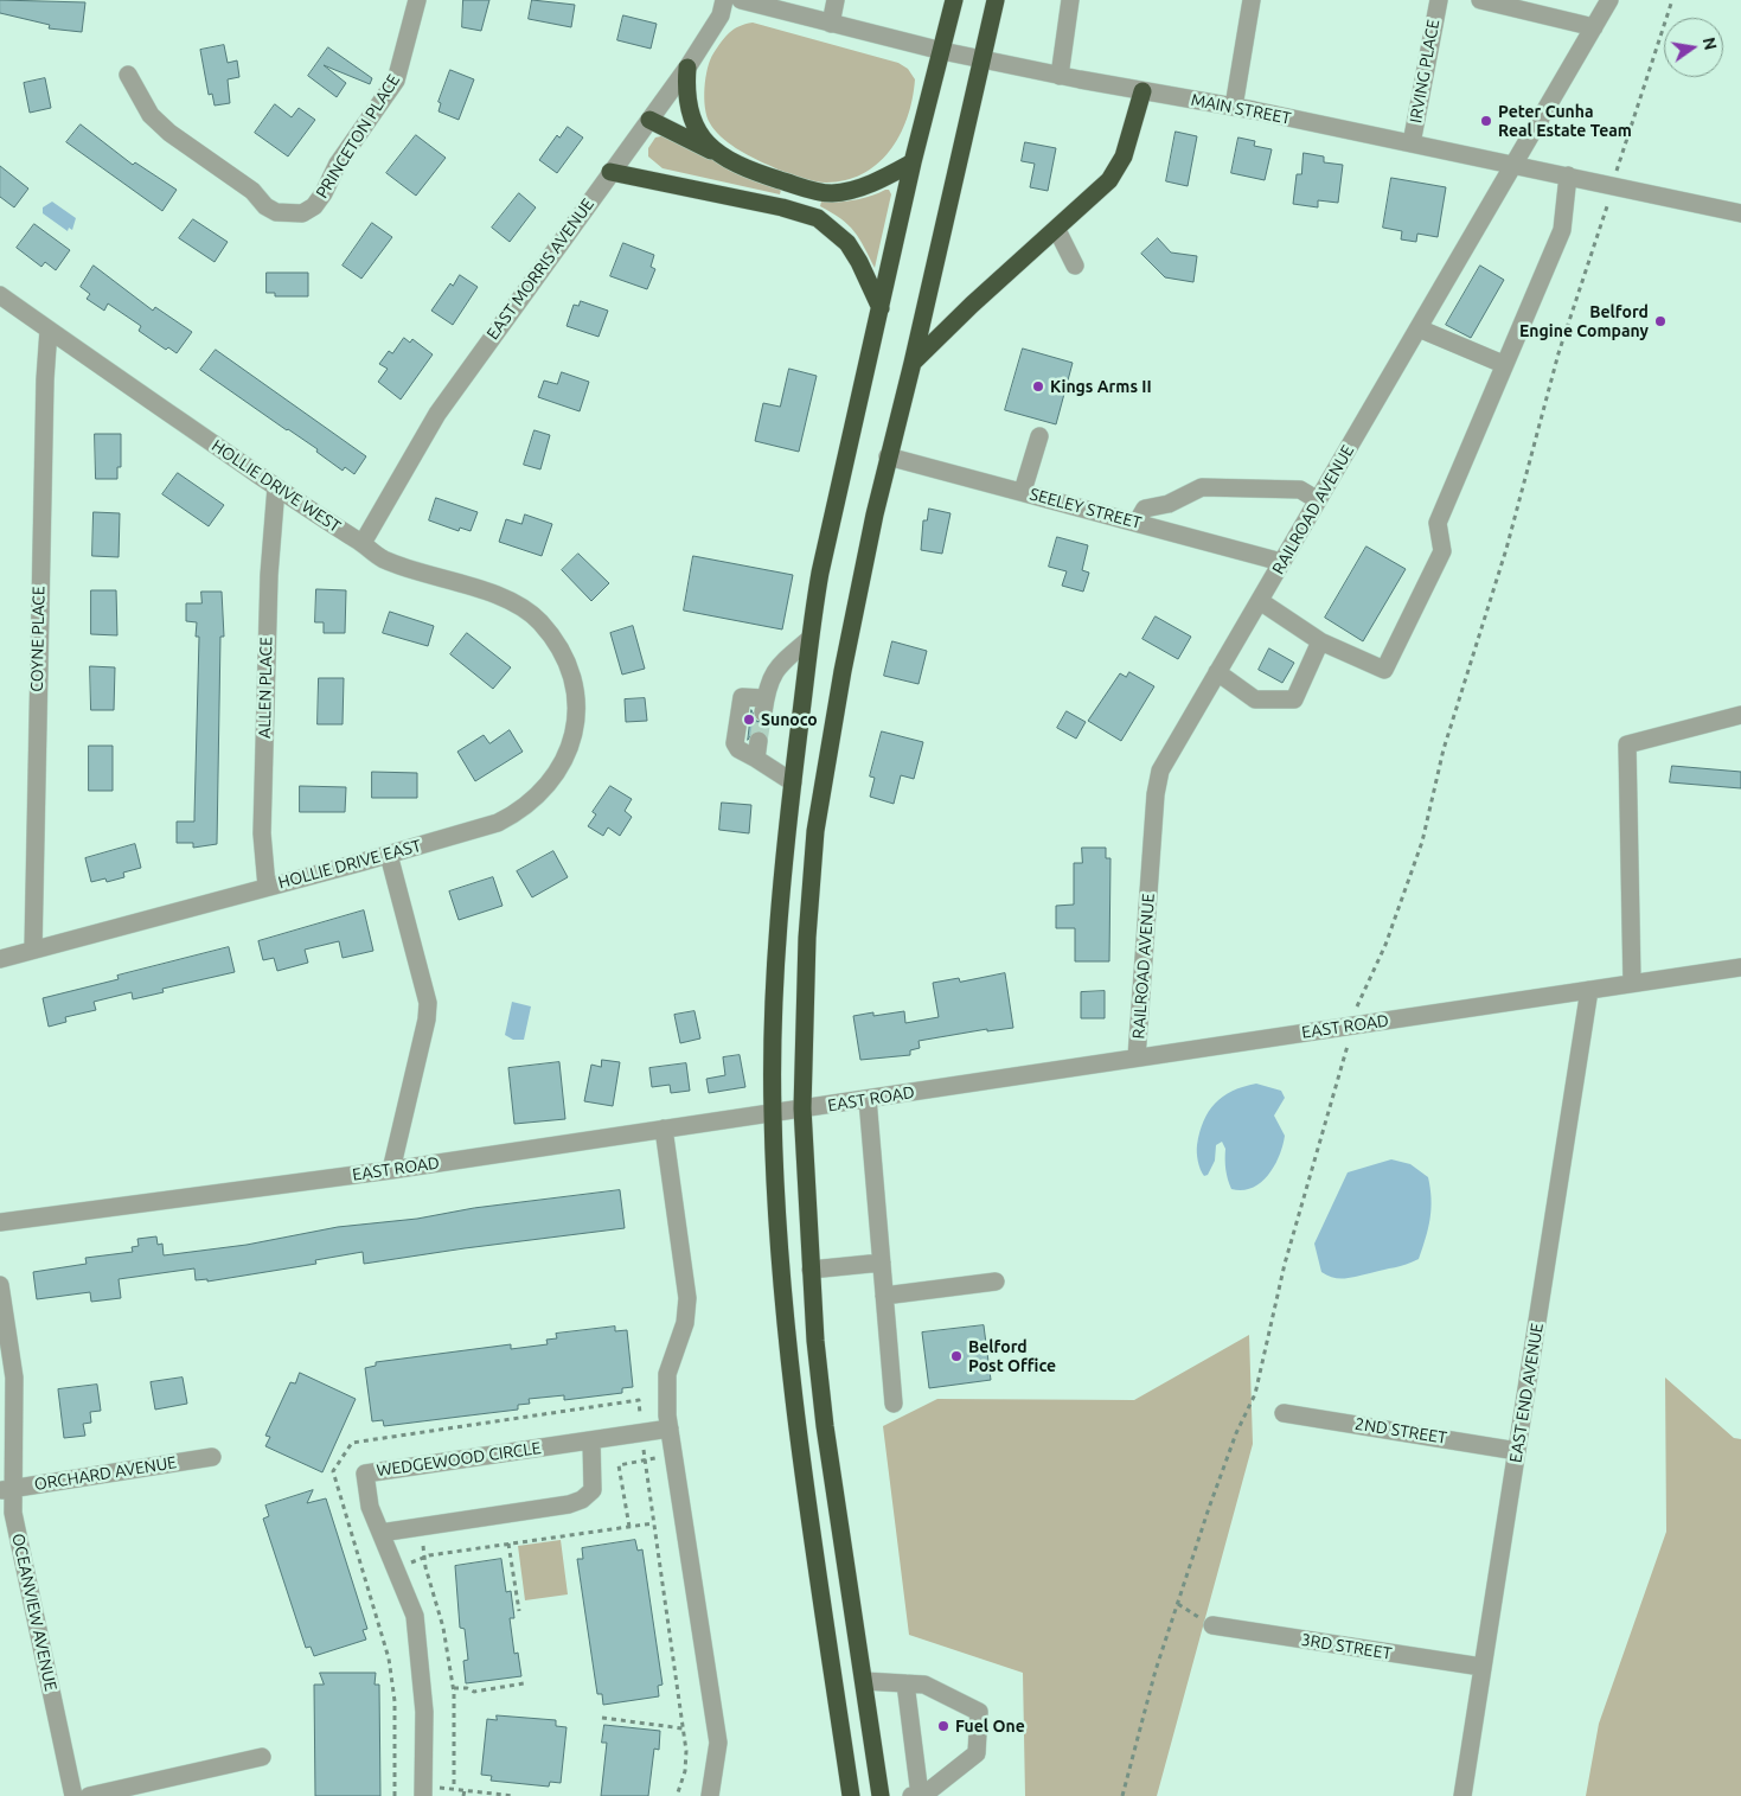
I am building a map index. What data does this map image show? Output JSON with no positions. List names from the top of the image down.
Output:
{
  "streets": {
    "street": [
      "IRVING PLACE",
      "MAIN STREET",
      "PRINCETON PLACE",
      "EAST MORRIS AVENUE",
      "HOLLIE DRIVE WEST",
      "SEELEY STREET",
      "RAILROAD AVENUE",
      "COYNE PLACE",
      "ALLEN PLACE",
      "HOLLIE DRIVE EAST",
      "EAST ROAD",
      "EAST END AVENUE",
      "2ND STREET",
      "WEDGEWOOD CIRCLE",
      "ORCHARD AVENUE",
      "OCEANVIEW AVENUE",
      "3RD STREET"
    ]
  },
  "crossings": [
    ["IRVING PLACE", "MAIN STREET"],
    ["MAIN STREET", "RAILROAD AVENUE"],
    ["EAST MORRIS AVENUE", "HOLLIE DRIVE WEST"],
    ["HOLLIE DRIVE WEST", "COYNE PLACE"],
    ["HOLLIE DRIVE WEST", "ALLEN PLACE"],
    ["HOLLIE DRIVE WEST", "HOLLIE DRIVE EAST"],
    ["SEELEY STREET", "RAILROAD AVENUE"],
    ["RAILROAD AVENUE", "EAST ROAD"],
    ["COYNE PLACE", "HOLLIE DRIVE EAST"],
    ["ALLEN PLACE", "HOLLIE DRIVE EAST"],
    ["EAST ROAD", "EAST END AVENUE"],
    ["EAST END AVENUE", "2ND STREET"],
    ["EAST END AVENUE", "3RD STREET"],
    ["ORCHARD AVENUE", "OCEANVIEW AVENUE"]
  ],
  "places": [
    "Peter Cunha Real Estate Team",
    "Belford Engine Company",
    "Kings Arms II",
    "Sunoco",
    "Belford Post Office",
    "Fuel One"
  ],
  "north": "right"
}
